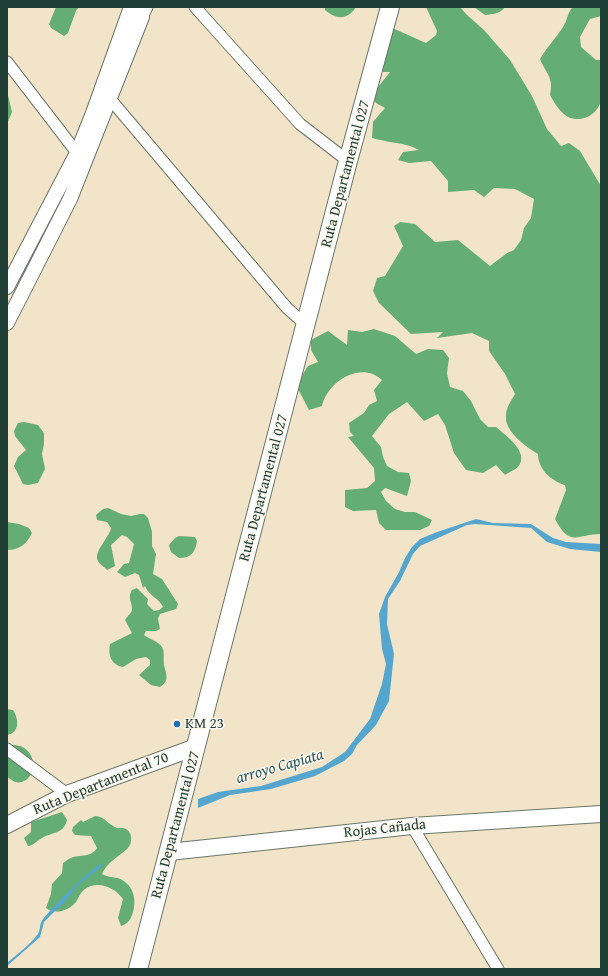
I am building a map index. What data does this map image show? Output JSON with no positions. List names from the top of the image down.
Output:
{
  "streets": {
    "main road": ["Ruta Departamental 027", "Ruta Departamental 70", "Rojas Cañada"]
  },
  "crossings": [
    ["Ruta Departamental 027", "Ruta Departamental 70"],
    ["Ruta Departamental 027", "Rojas Cañada"]
  ],
  "water": ["arroyo Capiata"],
  "places": ["KM 23"]
}
